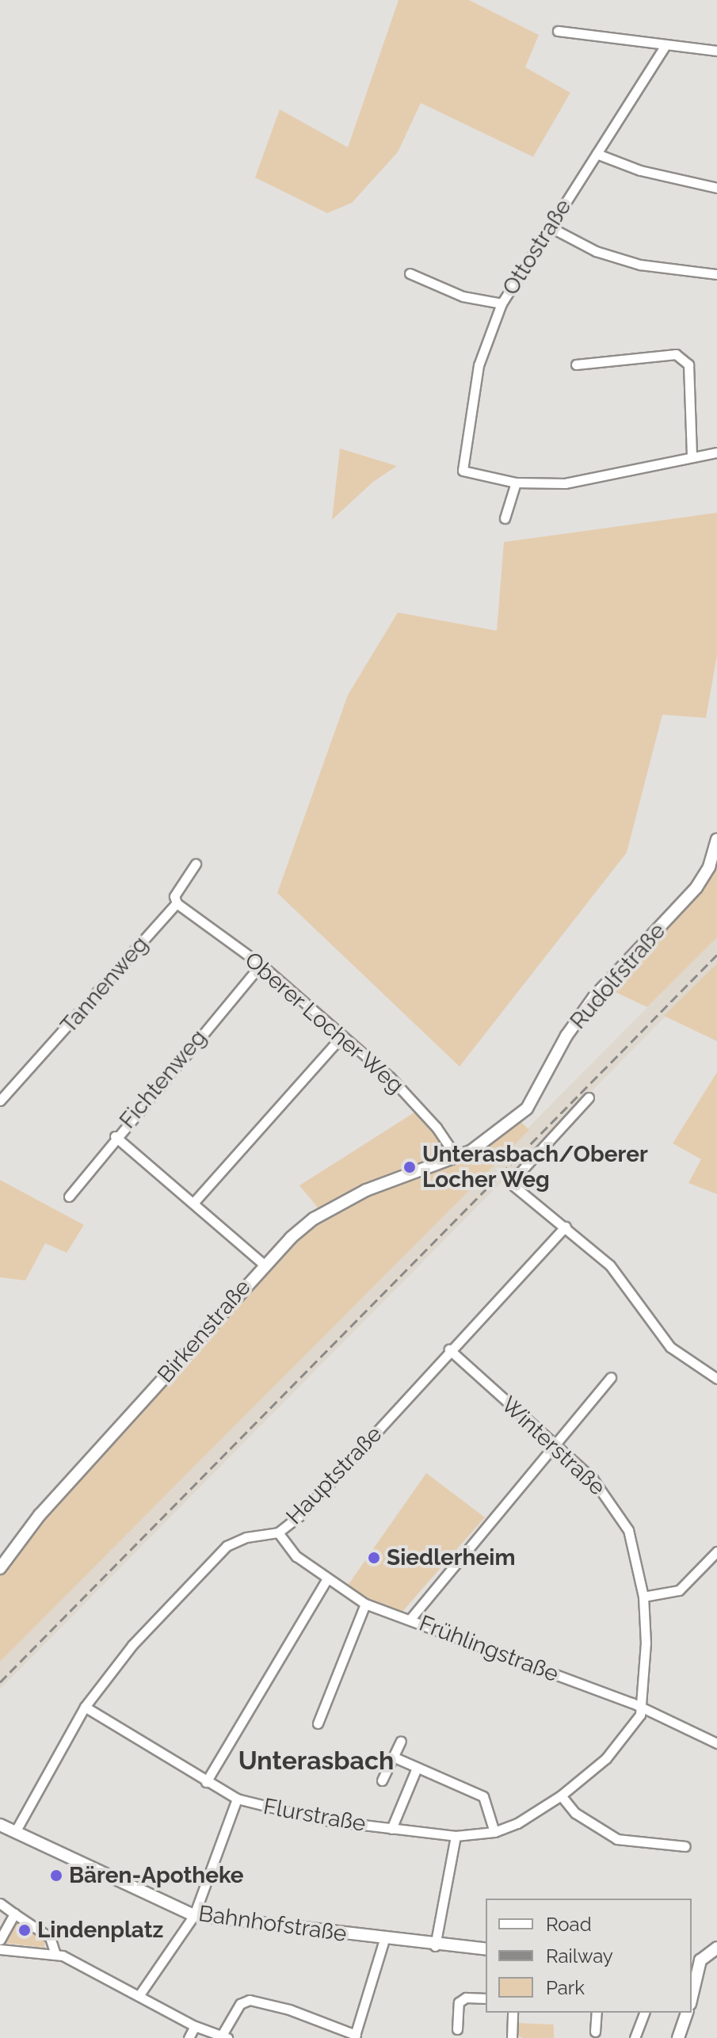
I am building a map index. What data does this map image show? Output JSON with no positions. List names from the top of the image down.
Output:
{
  "streets": {
    "street": [
      "Ottostraße",
      "Rudolfstraße",
      "Tannenweg",
      "Oberer Locher Weg",
      "Fichtenweg",
      "Birkenstraße",
      "Winterstraße",
      "Hauptstraße",
      "Frühlingstraße",
      "Flurstraße",
      "Bahnhofstraße"
    ]
  },
  "crossings": [
    ["Rudolfstraße", "Oberer Locher Weg"],
    ["Rudolfstraße", "Birkenstraße"],
    ["Tannenweg", "Oberer Locher Weg"],
    ["Oberer Locher Weg", "Fichtenweg"],
    ["Oberer Locher Weg", "Birkenstraße"],
    ["Winterstraße", "Hauptstraße"],
    ["Winterstraße", "Frühlingstraße"],
    ["Winterstraße", "Flurstraße"],
    ["Hauptstraße", "Frühlingstraße"],
    ["Hauptstraße", "Flurstraße"],
    ["Hauptstraße", "Bahnhofstraße"],
    ["Frühlingstraße", "Flurstraße"]
  ],
  "districts": ["Unterasbach"],
  "places": [
    "Unterasbach/Oberer Locher Weg",
    "Siedlerheim",
    "Bären-Apotheke",
    "Lindenplatz"
  ],
  "legend": ["Road", "Railway", "Park"]
}
